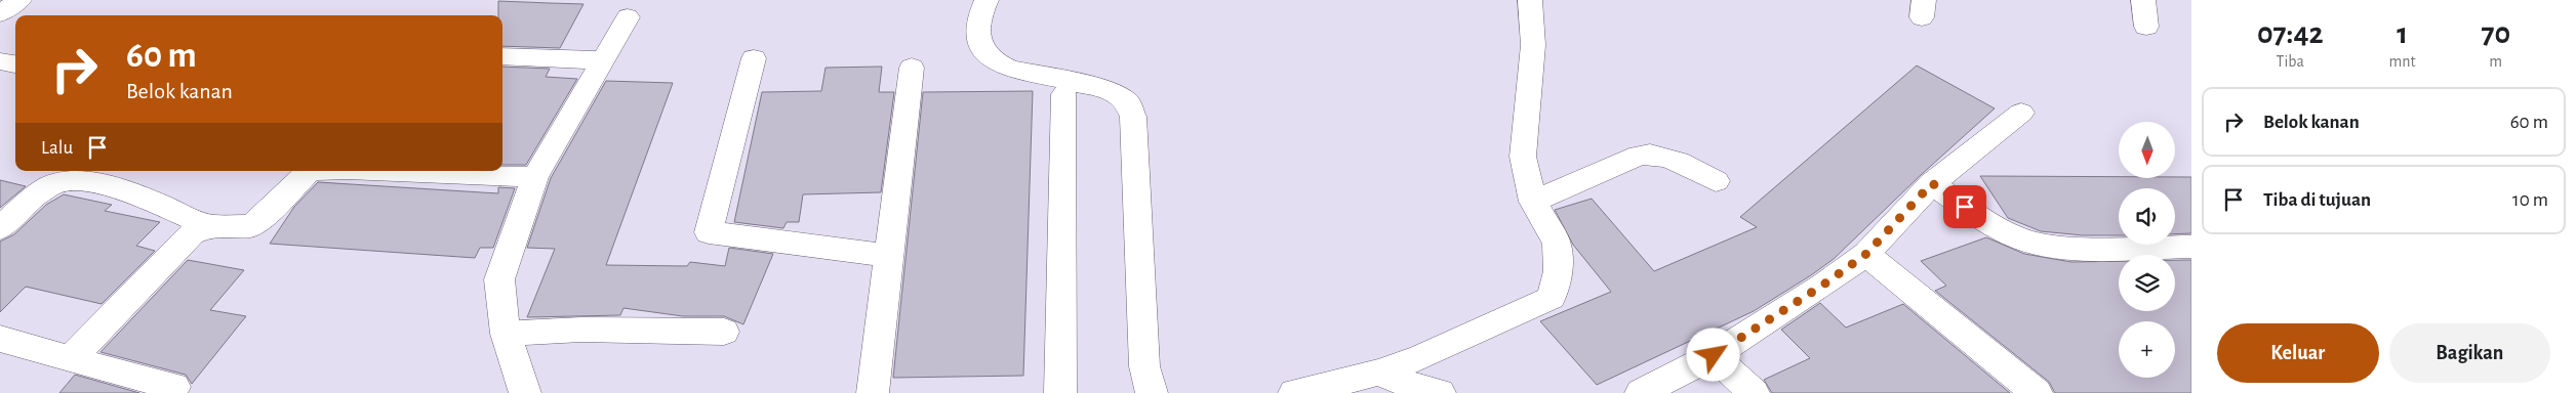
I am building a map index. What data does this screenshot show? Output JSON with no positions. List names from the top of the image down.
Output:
{
  "north": "bottom",
  "page": {
    "eta": [
      "07:42",
      "Tiba",
      "1",
      "mnt",
      "70",
      "m"
    ],
    "turn": ["60 m", "Belok kanan"],
    "list": [
      {
        "name": "Belok kanan",
        "value": "60 m"
      },
      {
        "name": "Tiba di tujuan",
        "value": "10 m"
      }
    ],
    "map_buttons": "+",
    "then": "Lalu",
    "buttons": ["Keluar", "Bagikan"]
  }
}
